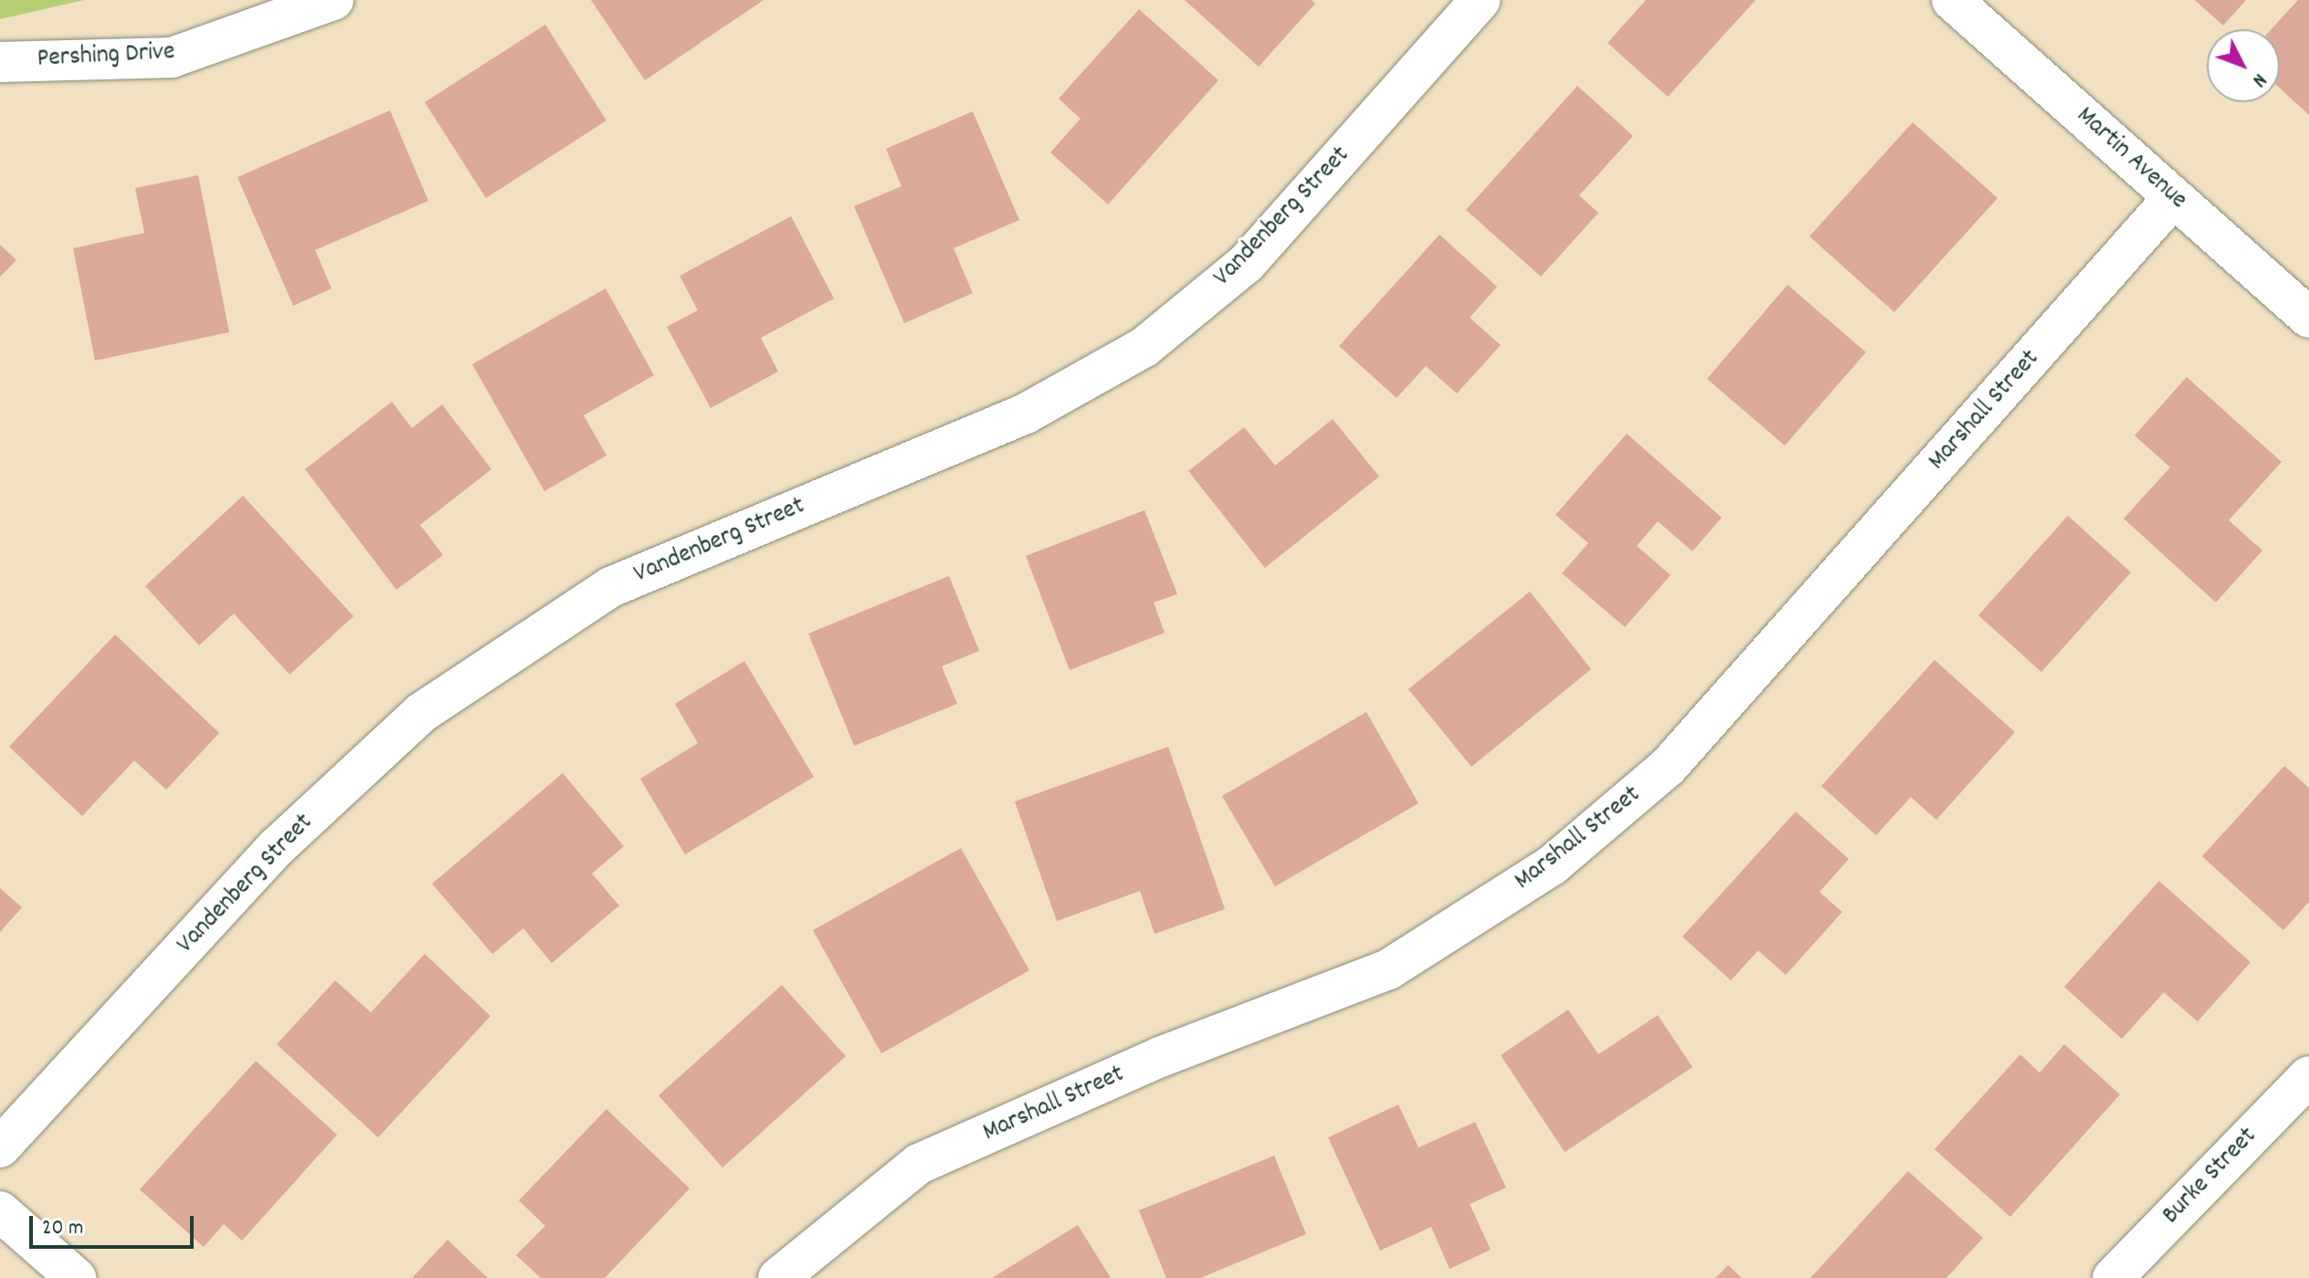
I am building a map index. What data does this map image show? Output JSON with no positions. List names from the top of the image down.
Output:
{
  "streets": {
    "street": [
      "Pershing Drive",
      "Martin Avenue",
      "Vandenberg Street",
      "Marshall Street",
      "Burke Street"
    ]
  },
  "crossings": [
    ["Martin Avenue", "Marshall Street"]
  ],
  "scale_bar": "20 m",
  "north": "bottom right"
}
